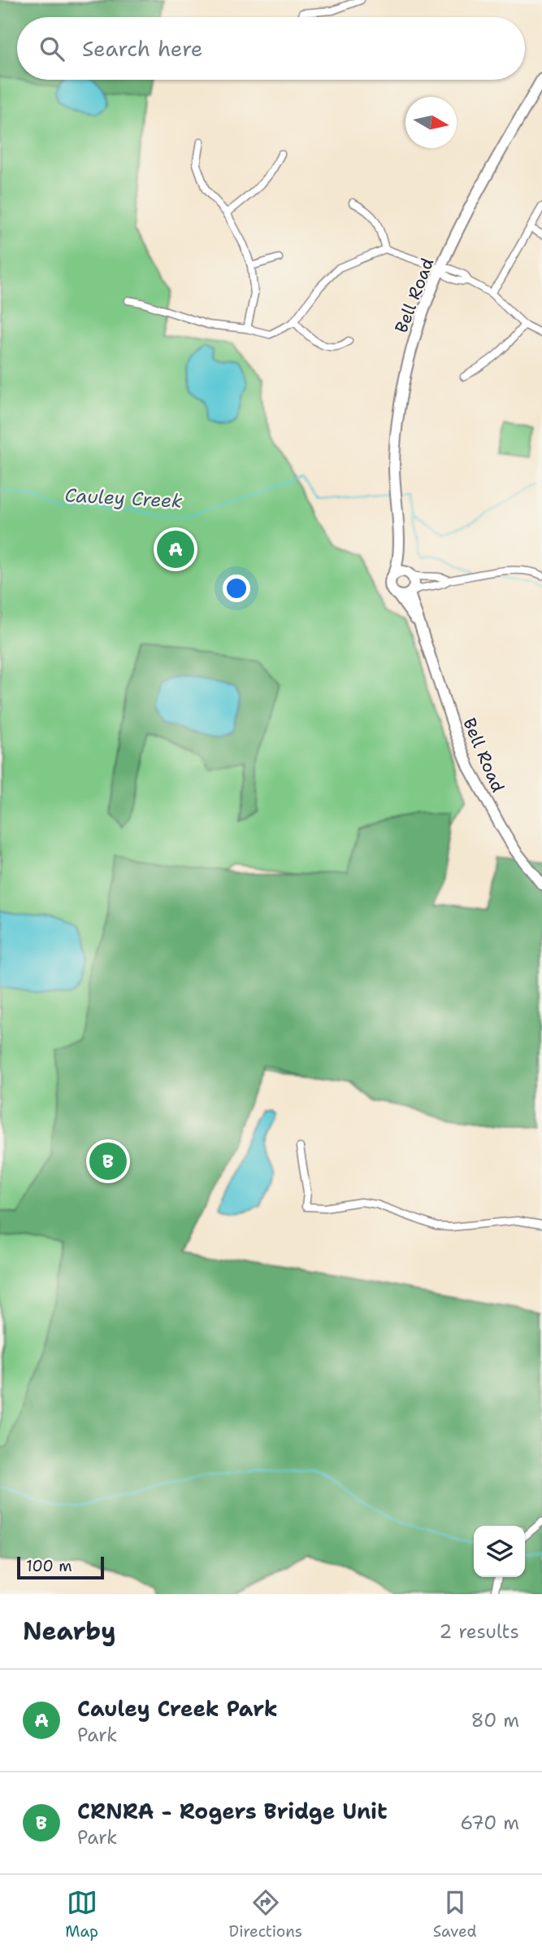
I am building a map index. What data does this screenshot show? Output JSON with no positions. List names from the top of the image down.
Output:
{
  "streets": {
    "street": ["Bell Road"]
  },
  "water": ["Cauley Creek"],
  "scale_bar": "100 m",
  "north": "right",
  "page": {
    "search": "Search here",
    "pins": ["A", "B"],
    "scale": "100 m",
    "heading": ["Nearby", "2 results"],
    "list": [
      {
        "mark": "A",
        "name": "Cauley Creek Park",
        "note": "Park",
        "value": "80 m"
      },
      {
        "mark": "B",
        "name": "CRNRA - Rogers Bridge Unit",
        "note": "Park",
        "value": "670 m"
      }
    ],
    "nav": ["Map", "Directions", "Saved"]
  }
}
